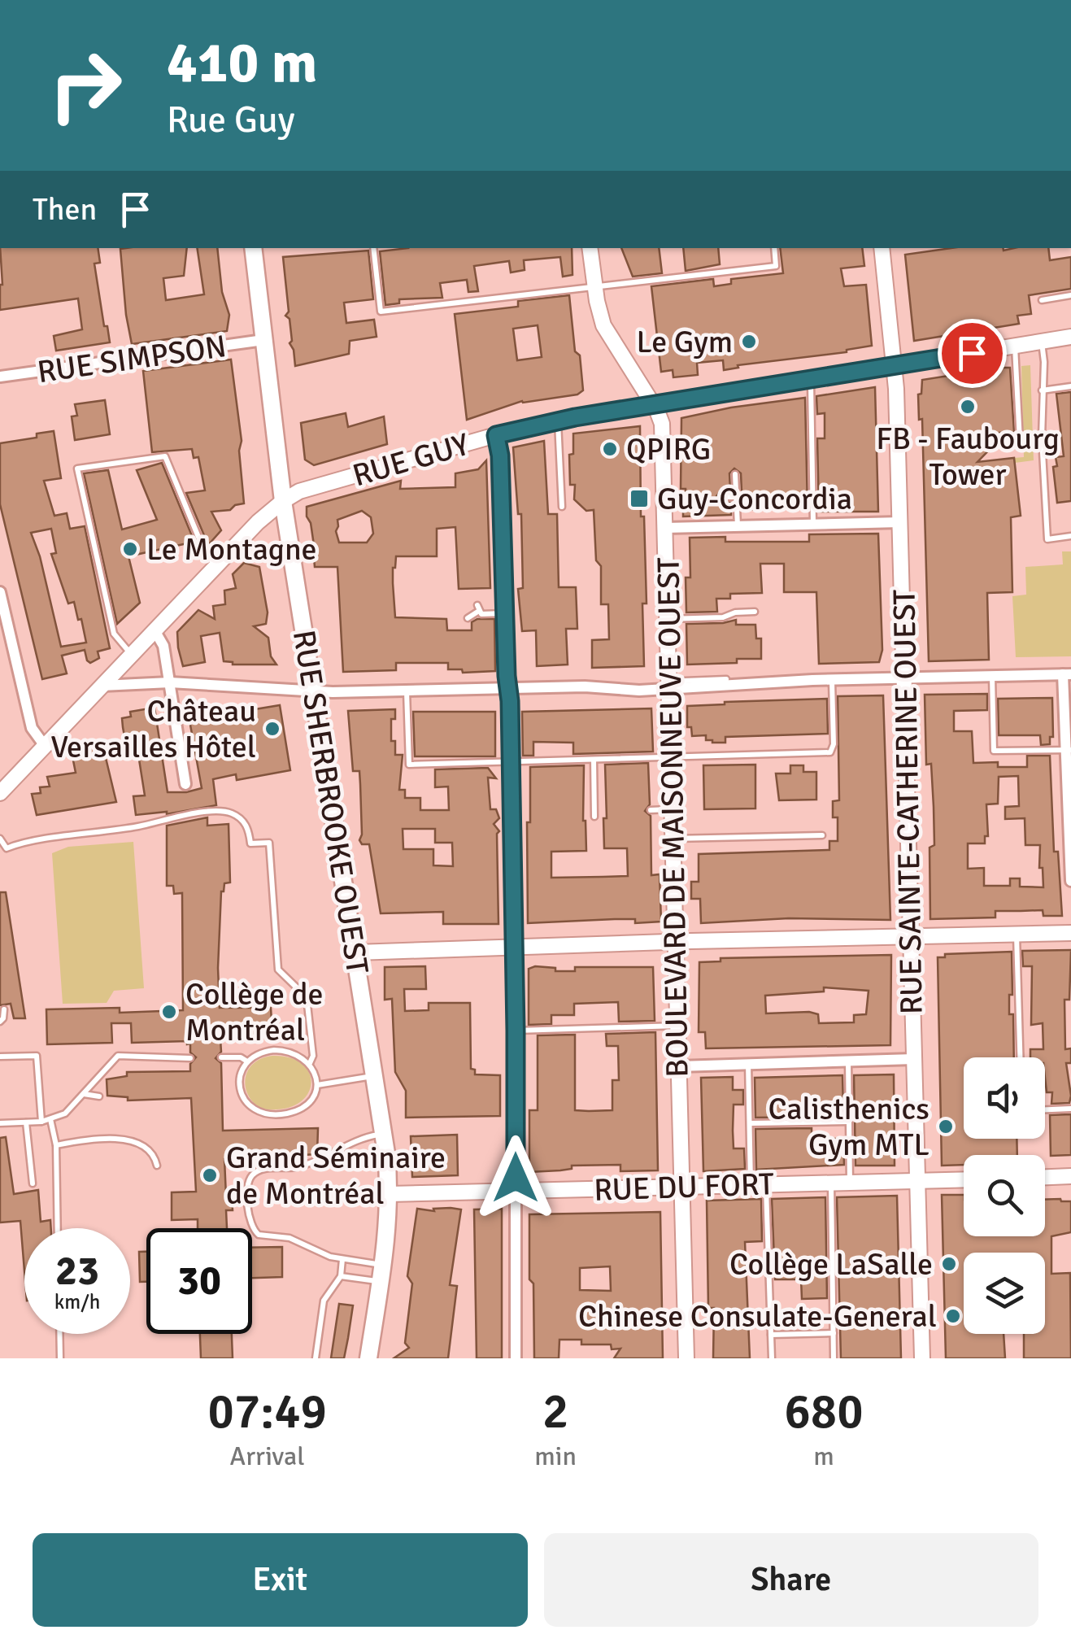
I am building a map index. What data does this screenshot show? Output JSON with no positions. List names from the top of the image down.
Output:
{
  "streets": {
    "main road": ["RUE SHERBROOKE OUEST"],
    "street": [
      "RUE SIMPSON",
      "RUE GUY",
      "RUE SAINTE-CATHERINE OUEST",
      "BOULEVARD DE MAISONNEUVE OUEST",
      "RUE DU FORT"
    ]
  },
  "crossings": [
    ["RUE SIMPSON", "RUE SHERBROOKE OUEST"],
    ["RUE GUY", "RUE SHERBROOKE OUEST"],
    ["RUE GUY", "RUE SAINTE-CATHERINE OUEST"],
    ["RUE GUY", "BOULEVARD DE MAISONNEUVE OUEST"],
    ["RUE SHERBROOKE OUEST", "RUE DU FORT"],
    ["RUE SAINTE-CATHERINE OUEST", "RUE DU FORT"],
    ["BOULEVARD DE MAISONNEUVE OUEST", "RUE DU FORT"]
  ],
  "places": {
    "other": [
      "Le Gym",
      "FB - Faubourg Tower",
      "QPIRG",
      "Le Montagne",
      "Château Versailles Hôtel",
      "Collège de Montréal",
      "Calisthenics Gym MTL",
      "Grand Séminaire de Montréal",
      "Collège LaSalle",
      "Chinese Consulate-General"
    ],
    "transit": ["Guy-Concordia"]
  },
  "page": {
    "turn": ["410 m", "Rue Guy"],
    "then": "Then",
    "speed": "23 km/h",
    "limit": "30",
    "eta": [
      "07:49",
      "Arrival",
      "2",
      "min",
      "680",
      "m"
    ],
    "buttons": ["Exit", "Share"]
  }
}
